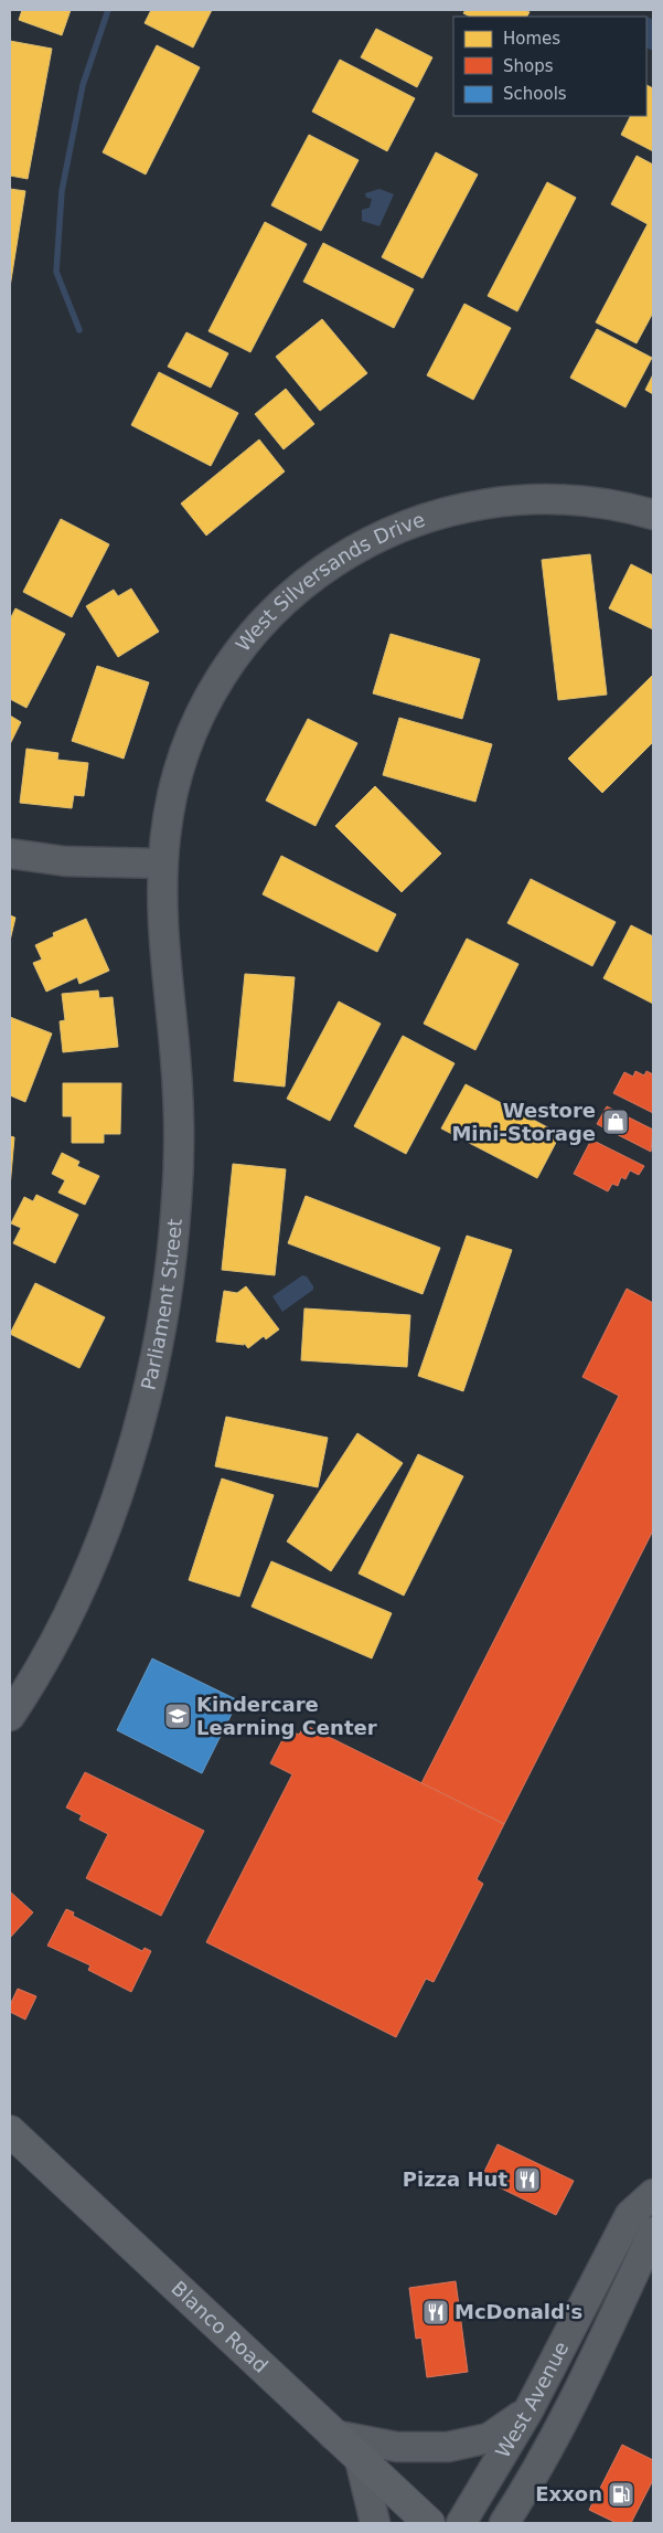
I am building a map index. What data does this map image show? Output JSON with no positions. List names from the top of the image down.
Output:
{
  "streets": {
    "main road": ["Blanco Road"],
    "street": ["West Silversands Drive", "Parliament Street", "West Avenue"]
  },
  "crossings": [
    ["West Silversands Drive", "Parliament Street"]
  ],
  "places": {
    "shop": ["Westore Mini-Storage"],
    "school or university": ["Kindercare Learning Center"],
    "restaurant": ["Pizza Hut", "McDonald's"],
    "fuel station": ["Exxon"]
  },
  "legend": ["Homes", "Shops", "Schools"]
}
